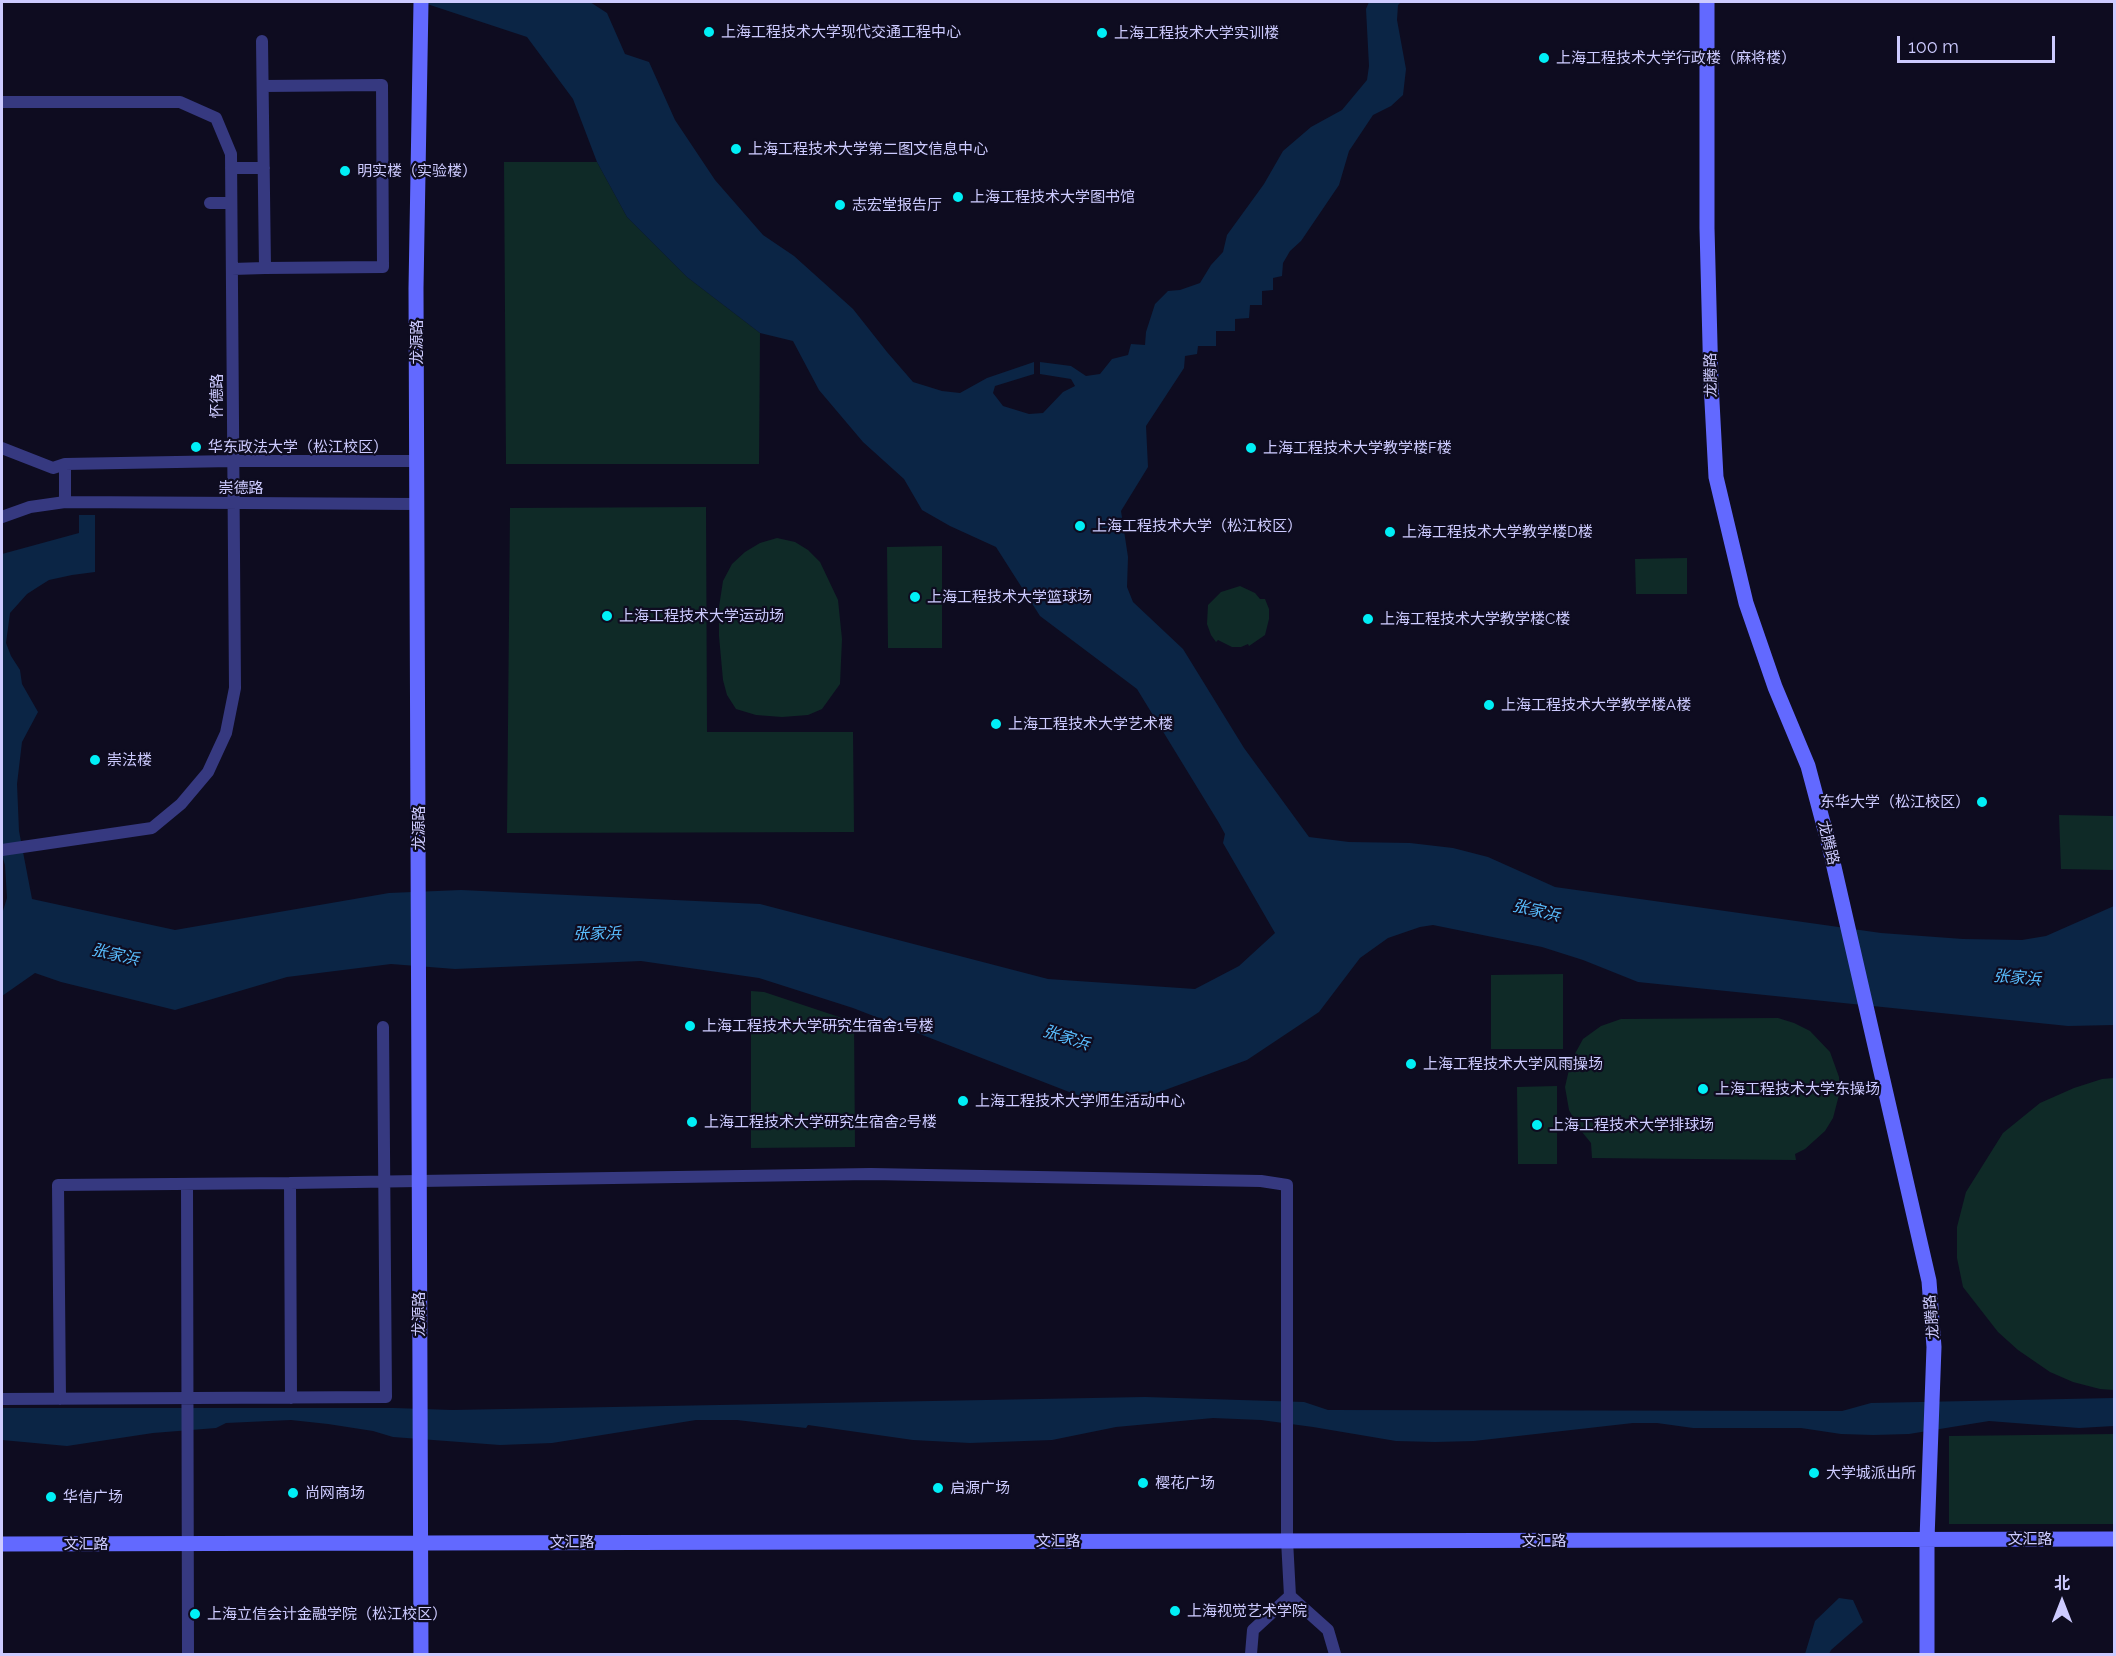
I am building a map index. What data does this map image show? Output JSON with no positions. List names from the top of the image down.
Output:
{
  "streets": {
    "main road": ["龙源路", "龙腾路", "文汇路"],
    "street": ["怀德路", "崇德路"]
  },
  "crossings": [
    ["龙源路", "崇德路"],
    ["龙源路", "文汇路"],
    ["龙腾路", "文汇路"],
    ["怀德路", "崇德路"]
  ],
  "water": ["张家浜"],
  "places": [
    "上海工程技术大学现代交通工程中心",
    "上海工程技术大学实训楼",
    "上海工程技术大学行政楼（麻将楼）",
    "上海工程技术大学第二图文信息中心",
    "明实楼（实验楼）",
    "上海工程技术大学图书馆",
    "志宏堂报告厅",
    "华东政法大学（松江校区）",
    "上海工程技术大学教学楼F楼",
    "上海工程技术大学（松江校区）",
    "上海工程技术大学教学楼D楼",
    "上海工程技术大学篮球场",
    "上海工程技术大学运动场",
    "上海工程技术大学教学楼C楼",
    "上海工程技术大学教学楼A楼",
    "上海工程技术大学艺术楼",
    "崇法楼",
    "东华大学（松江校区）",
    "上海工程技术大学研究生宿舍1号楼",
    "上海工程技术大学风雨操场",
    "上海工程技术大学东操场",
    "上海工程技术大学师生活动中心",
    "上海工程技术大学研究生宿舍2号楼",
    "上海工程技术大学排球场",
    "大学城派出所",
    "樱花广场",
    "启源广场",
    "尚网商场",
    "华信广场",
    "上海视觉艺术学院",
    "上海立信会计金融学院（松江校区）"
  ],
  "scale_bar": "100 m",
  "north": "top"
}
